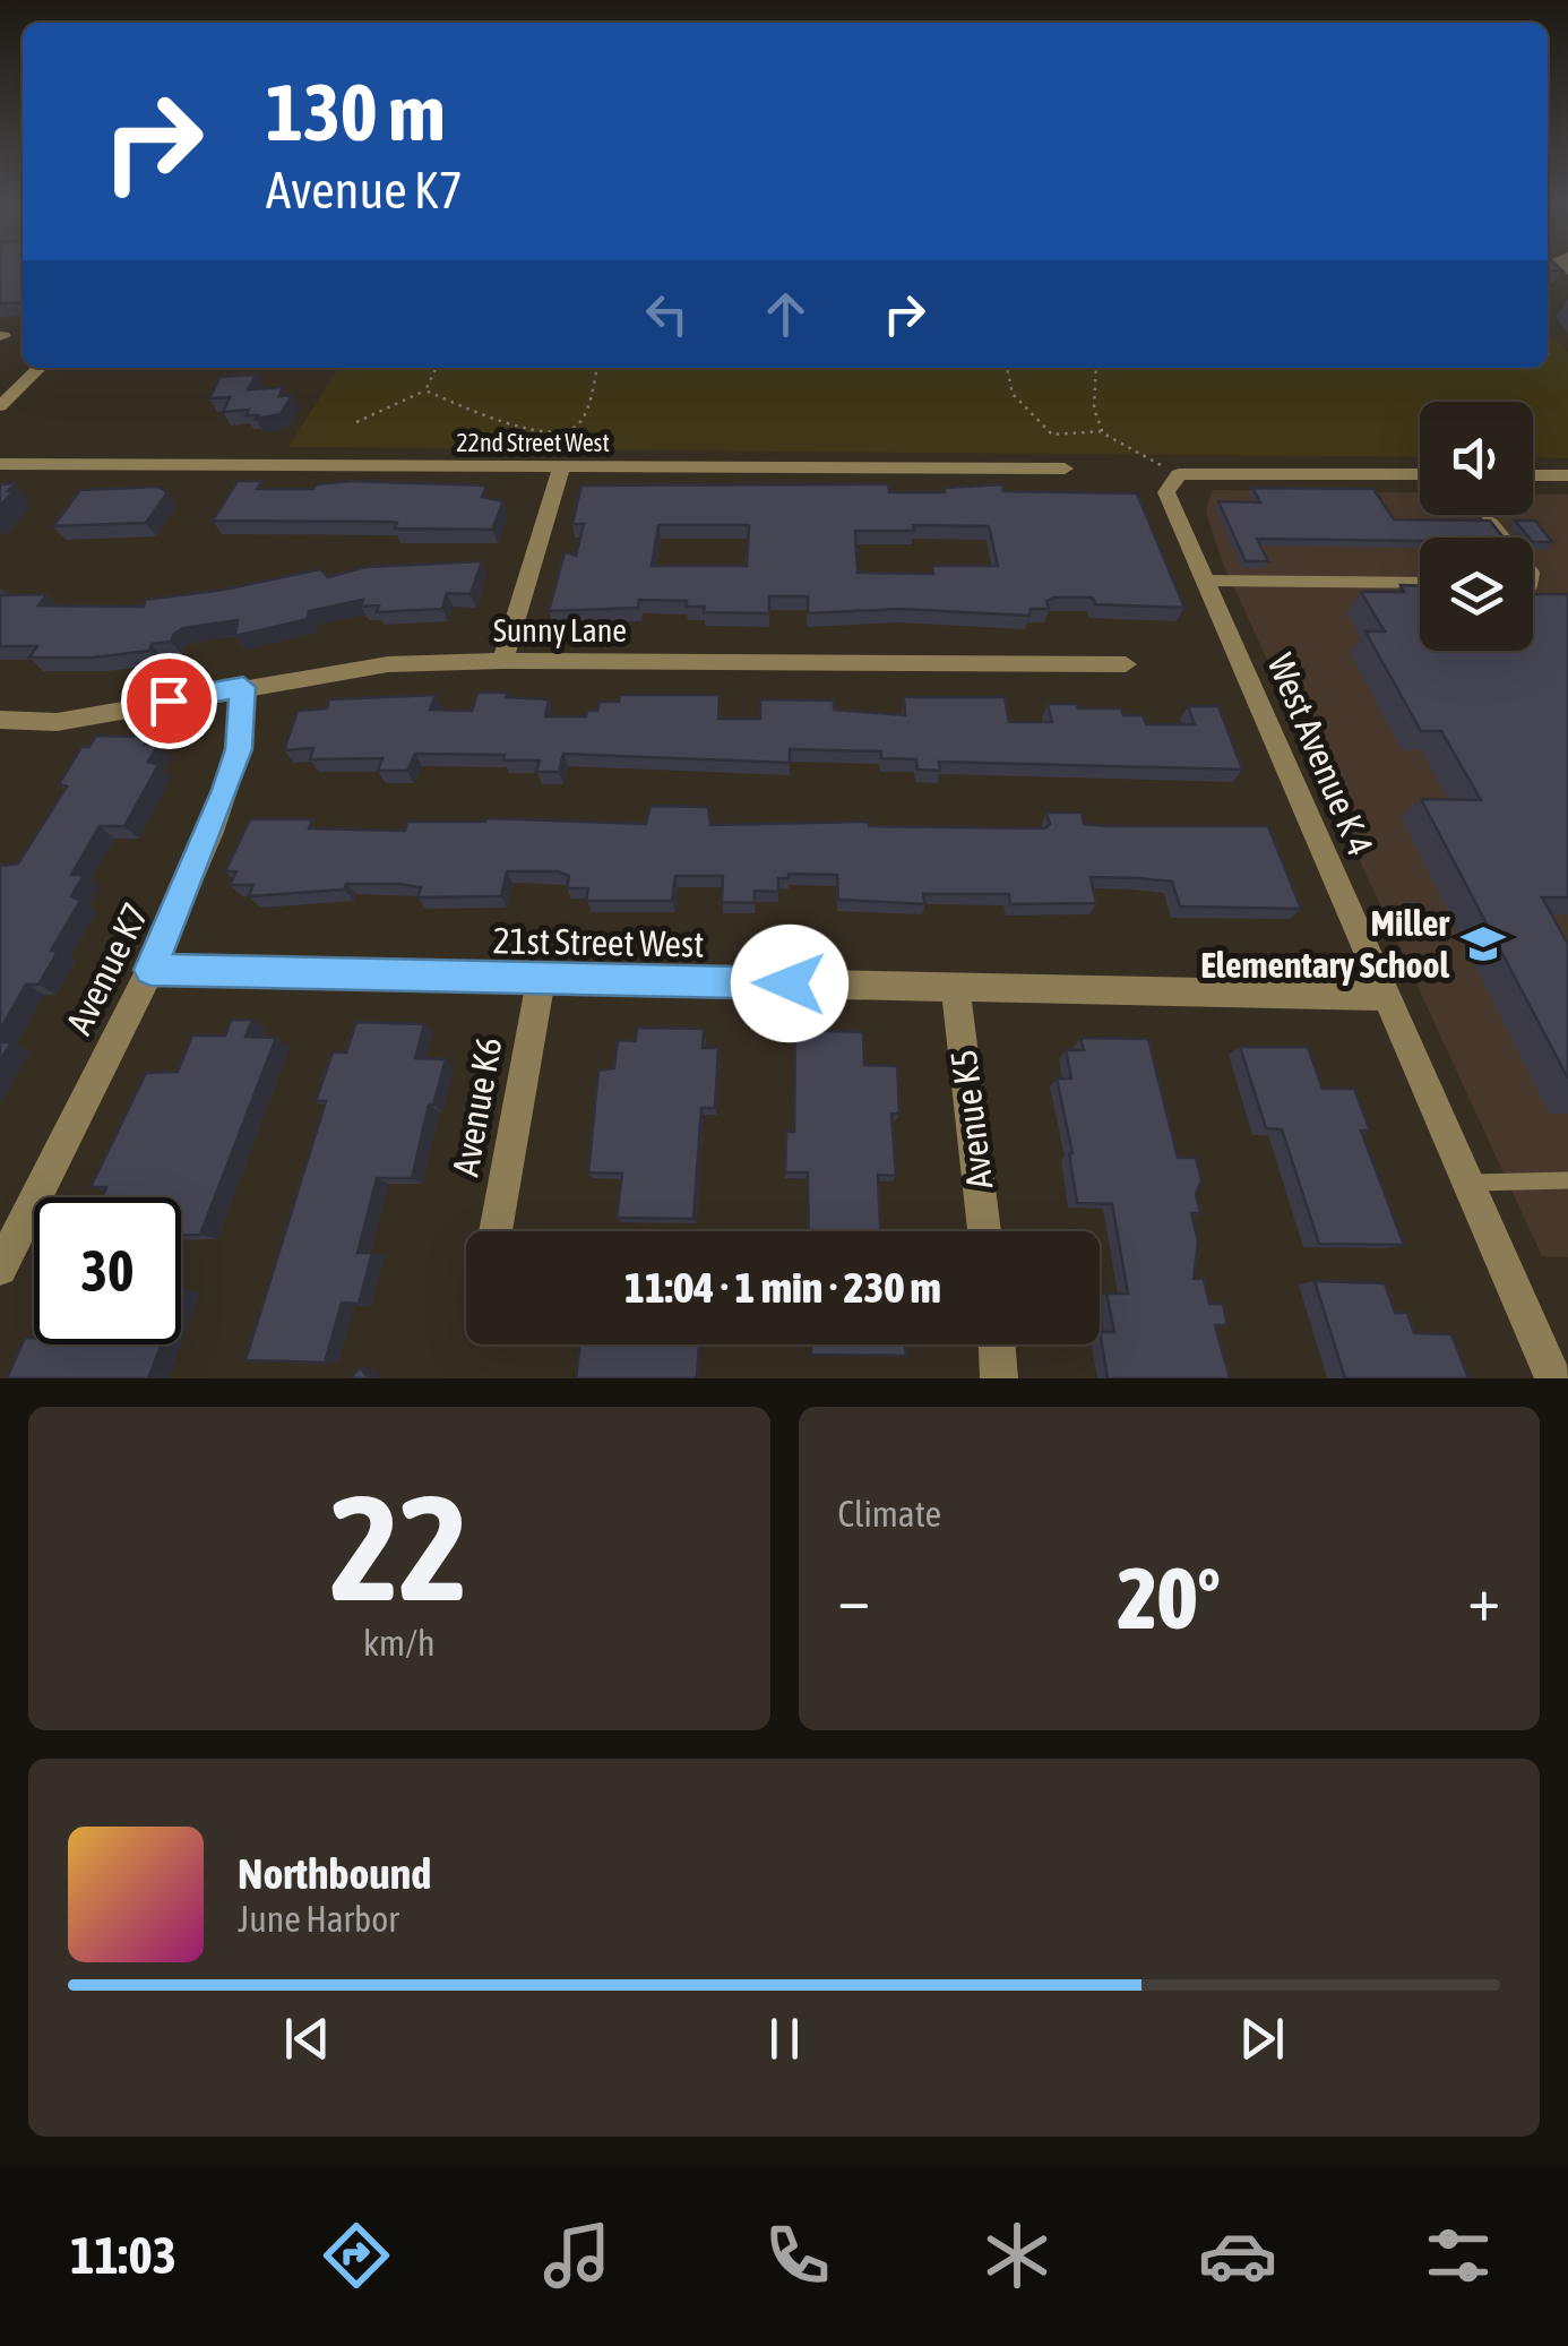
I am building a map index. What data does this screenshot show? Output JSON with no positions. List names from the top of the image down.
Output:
{
  "streets": {
    "street": [
      "22nd Street West",
      "Sunny Lane",
      "West Avenue K 4",
      "21st Street West",
      "Avenue K7",
      "Avenue K6",
      "Avenue K5"
    ]
  },
  "crossings": [
    ["Sunny Lane", "Avenue K7"],
    ["West Avenue K 4", "21st Street West"],
    ["21st Street West", "Avenue K7"],
    ["21st Street West", "Avenue K6"],
    ["21st Street West", "Avenue K5"]
  ],
  "places": {
    "school or university": ["Miller Elementary School"]
  },
  "page": {
    "turn": ["130 m", "Avenue K7"],
    "limit": "30",
    "trip": "11:04 · 1 min · 230 m",
    "tile": [
      ["22", "km/h"],
      "Climate"
    ],
    "heat": ["−", "20°", "+"],
    "song": ["Northbound", "June Harbor"],
    "tabs": "11:03"
  }
}
